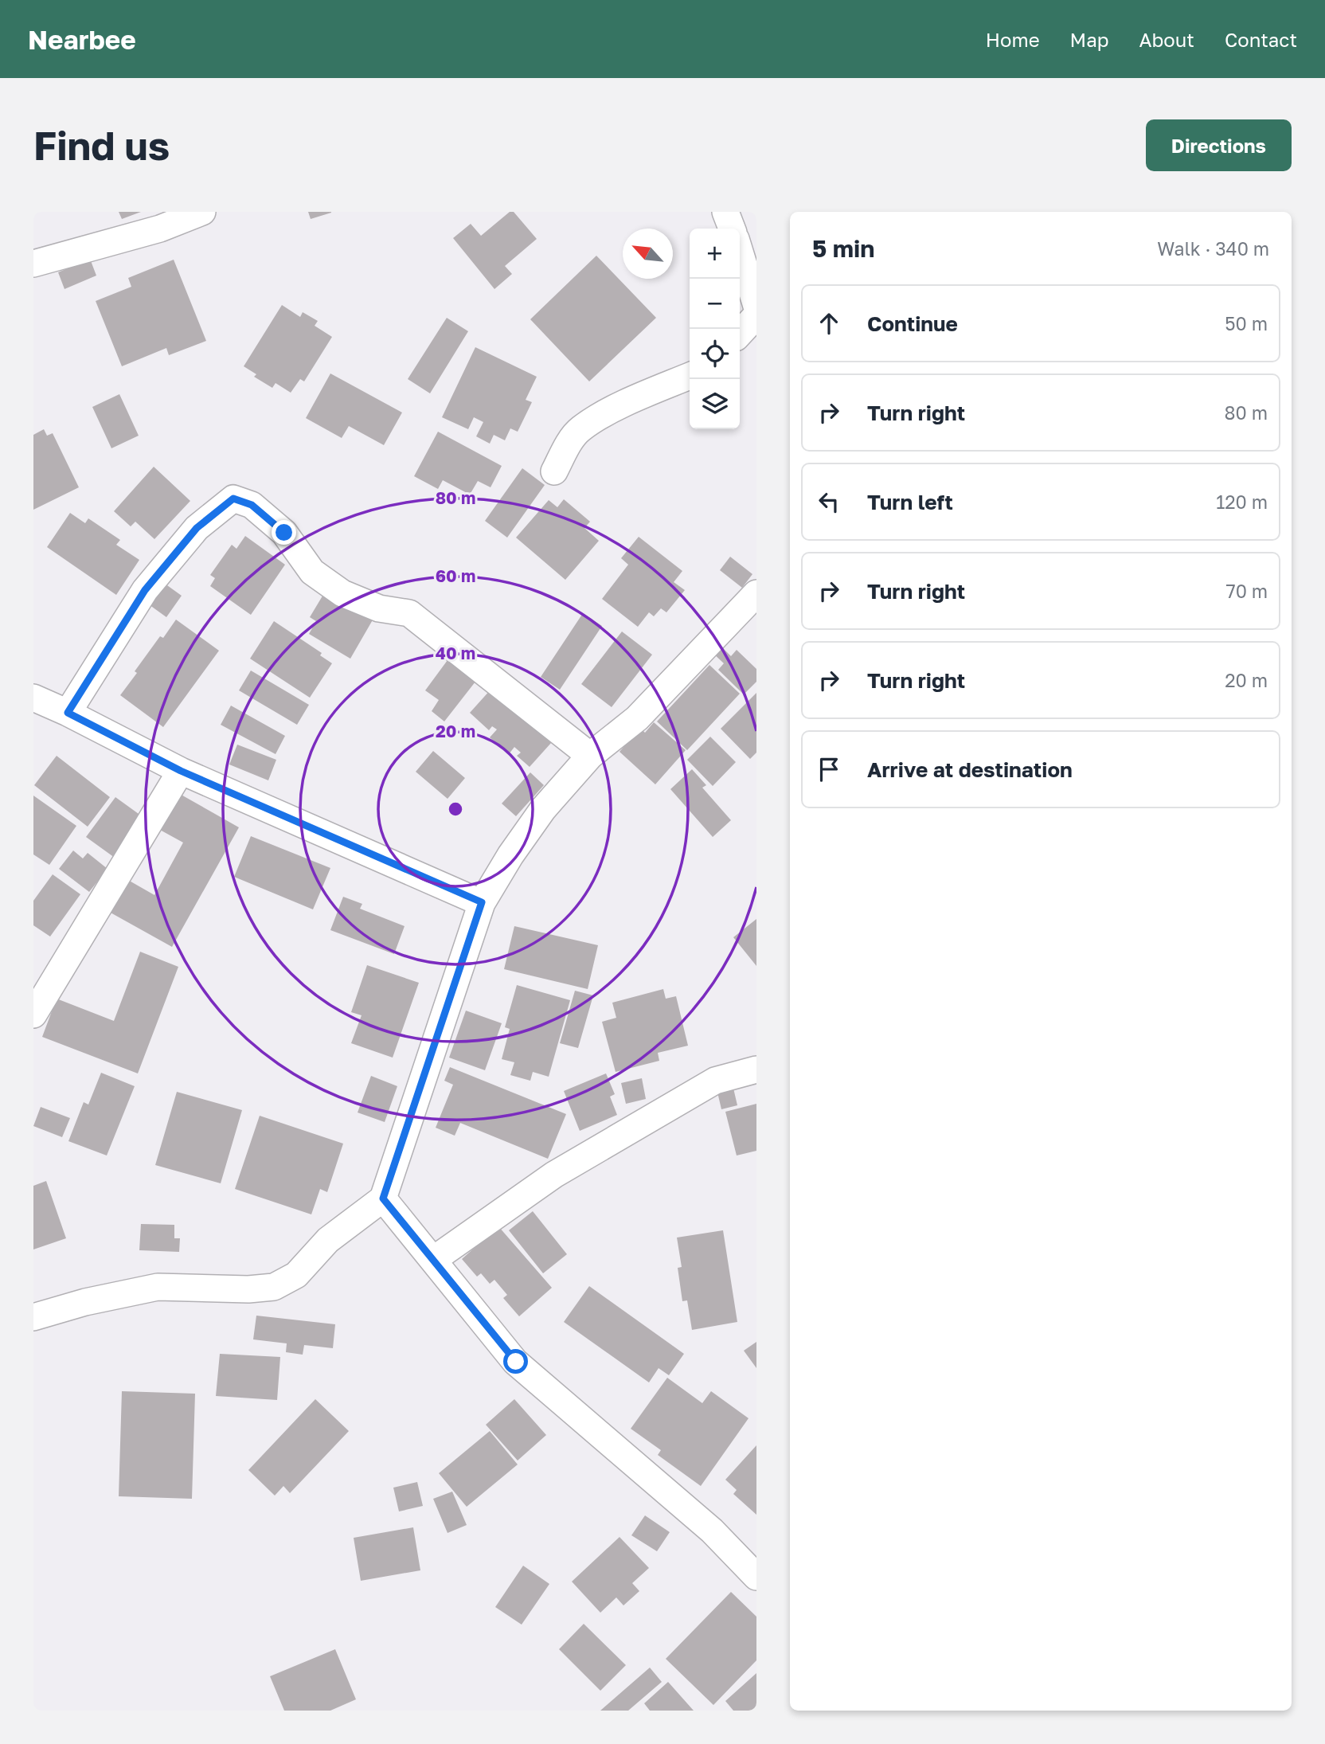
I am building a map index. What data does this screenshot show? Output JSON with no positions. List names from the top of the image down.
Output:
{
  "north": "top left",
  "page": {
    "header": "Nearbee",
    "nav": [
      "Home",
      "Map",
      "About",
      "Contact"
    ],
    "buttons": "Directions",
    "title": "Find us",
    "heading": ["5 min", "Walk · 340 m"],
    "map_buttons": ["+", "−"],
    "list": [
      ["Continue", "50 m"],
      ["Turn right", "80 m"],
      ["Turn left", "120 m"],
      ["Turn right", "70 m"],
      ["Turn right", "20 m"],
      "Arrive at destination"
    ]
  },
  "rings": [
    "80 m",
    "60 m",
    "40 m",
    "20 m"
  ]
}
